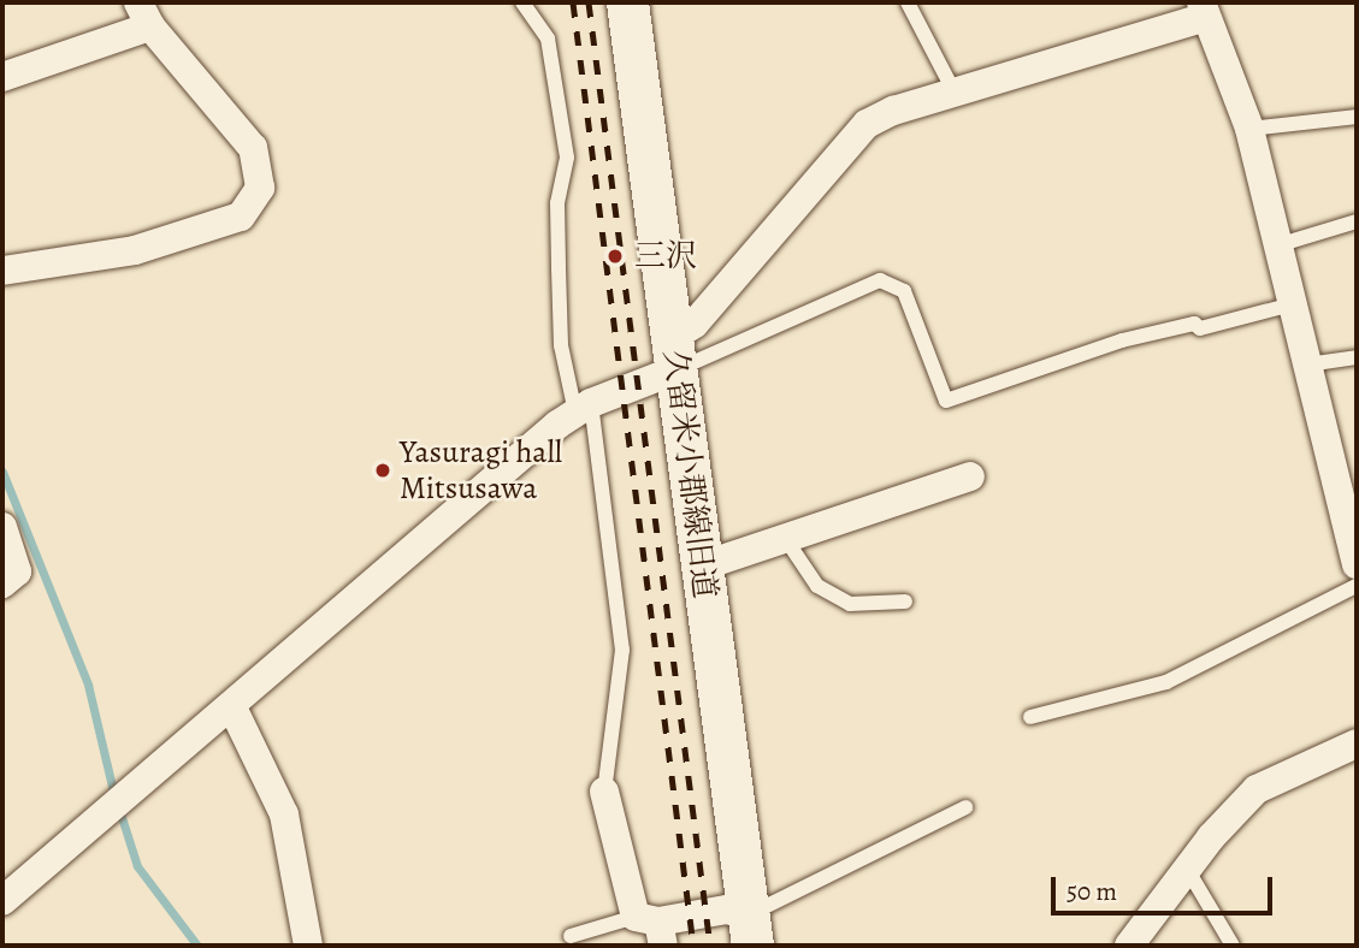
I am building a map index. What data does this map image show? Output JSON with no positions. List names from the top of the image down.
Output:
{
  "streets": {
    "street": ["久留米小郡線旧道"]
  },
  "places": ["三沢", "Yasuragi hall Mitsusawa"],
  "scale_bar": "50 m"
}
